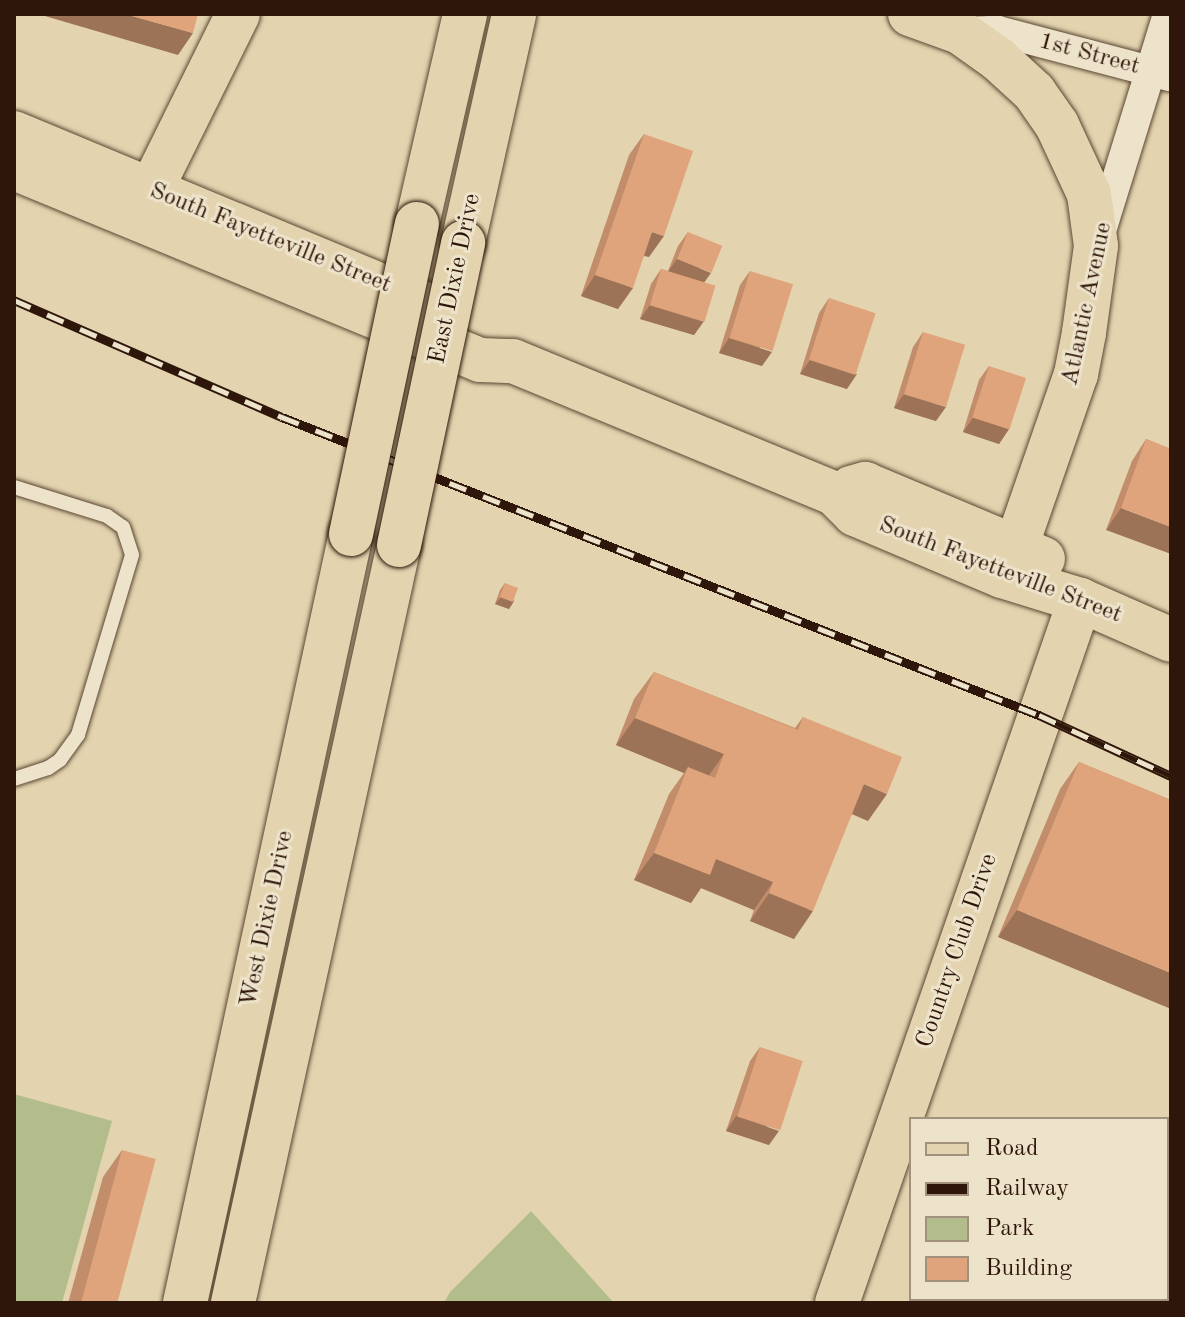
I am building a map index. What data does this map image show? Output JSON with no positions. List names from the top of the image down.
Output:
{
  "streets": {
    "main road": [
      "South Fayetteville Street",
      "East Dixie Drive",
      "Atlantic Avenue",
      "West Dixie Drive",
      "Country Club Drive"
    ],
    "street": ["1st Street"]
  },
  "crossings": [
    ["1st Street", "Atlantic Avenue"],
    ["South Fayetteville Street", "Atlantic Avenue"],
    ["South Fayetteville Street", "Country Club Drive"],
    ["East Dixie Drive", "West Dixie Drive"]
  ],
  "legend": [
    "Road",
    "Railway",
    "Park",
    "Building"
  ]
}
